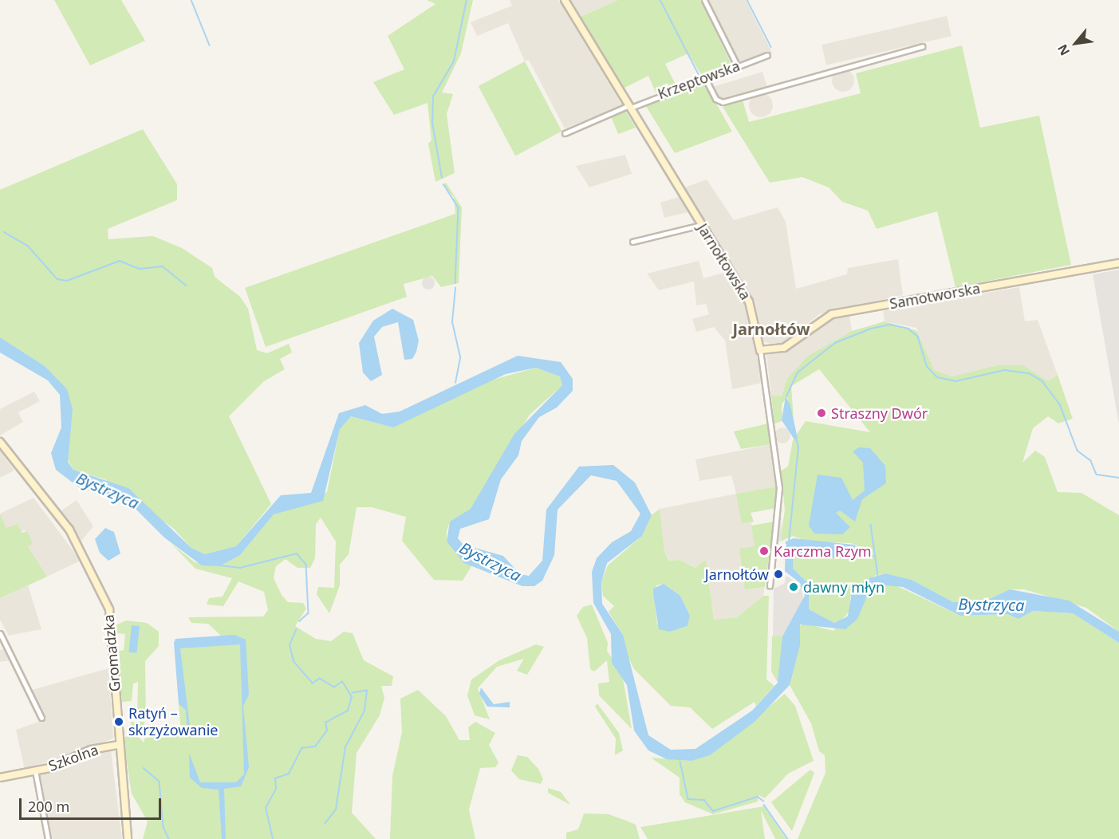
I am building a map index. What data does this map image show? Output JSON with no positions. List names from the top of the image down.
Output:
{
  "streets": {
    "street": [
      "Krzeptowska",
      "Jarnołtowska",
      "Samotworska",
      "Gromadzka",
      "Szkolna"
    ]
  },
  "crossings": [
    ["Krzeptowska", "Jarnołtowska"],
    ["Jarnołtowska", "Samotworska"],
    ["Gromadzka", "Szkolna"]
  ],
  "districts": ["Jarnołtów"],
  "water": ["Bystrzyca"],
  "places": [
    "Straszny Dwór",
    "Karczma Rzym",
    "Jarnołtów",
    "dawny młyn",
    "Ratyń – skrzyżowanie"
  ],
  "scale_bar": "200 m",
  "north": "bottom left"
}
